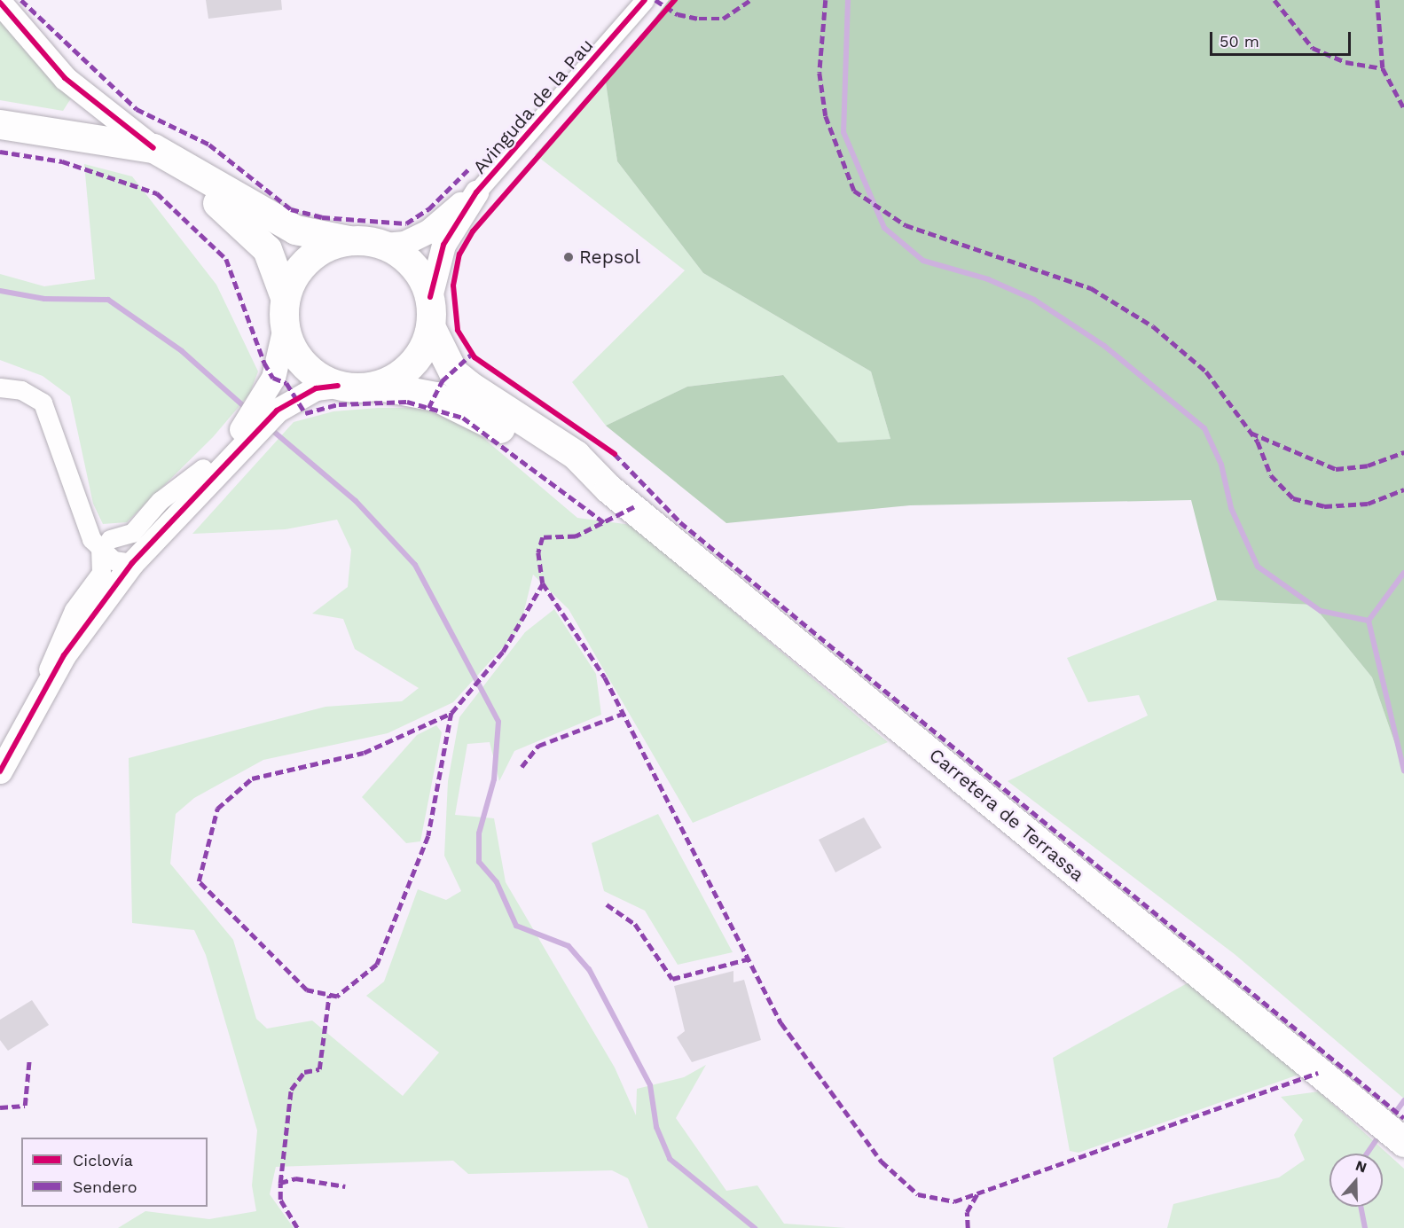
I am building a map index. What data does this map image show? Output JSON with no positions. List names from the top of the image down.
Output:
{
  "streets": {
    "main road": ["Carretera de Terrassa"],
    "street": ["Avinguda de la Pau"]
  },
  "crossings": [
    ["Avinguda de la Pau", "Carretera de Terrassa"]
  ],
  "places": ["Repsol"],
  "legend": ["Ciclovía", "Sendero"],
  "scale_bar": "50 m",
  "north": "top"
}
